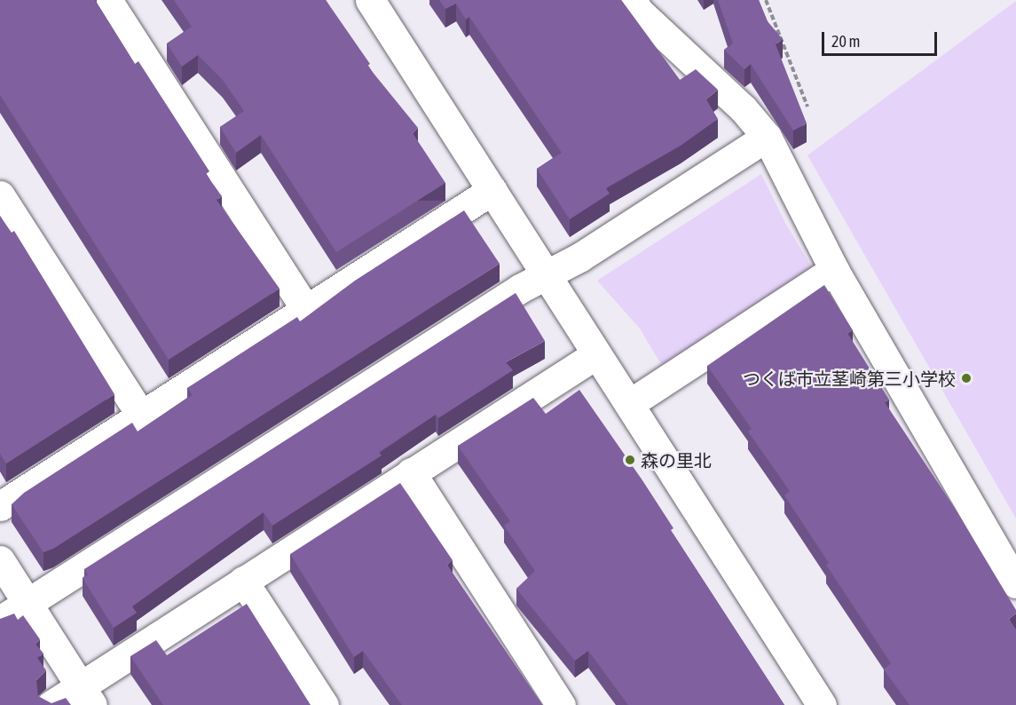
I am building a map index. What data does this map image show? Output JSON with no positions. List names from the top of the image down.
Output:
{
  "places": ["つくば市立茎崎第三小学校", "森の里北"],
  "scale_bar": "20 m"
}
